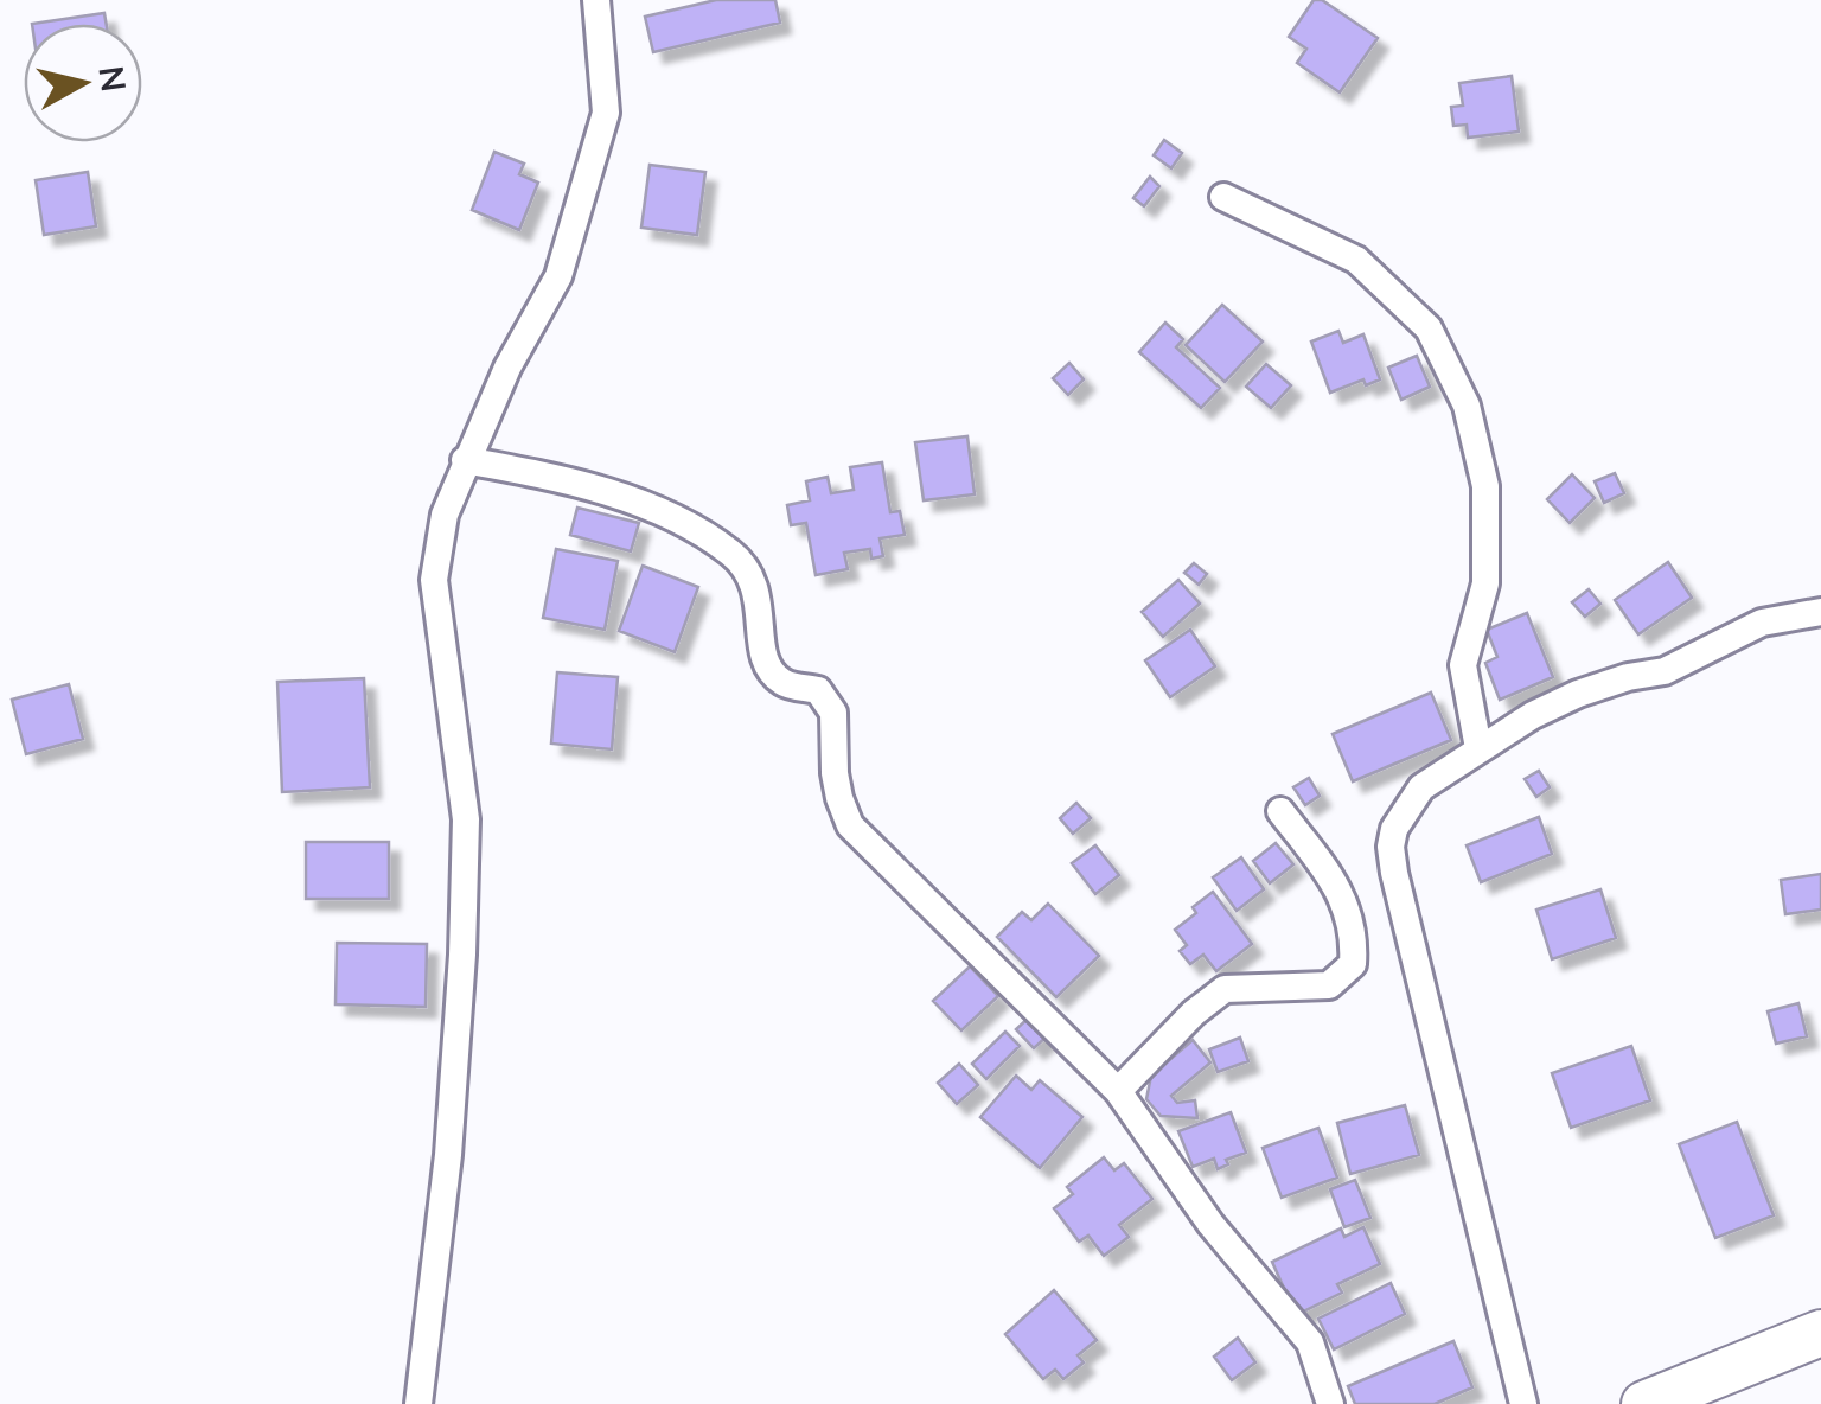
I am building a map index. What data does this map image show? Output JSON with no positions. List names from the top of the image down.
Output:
{
  "north": "right"
}
